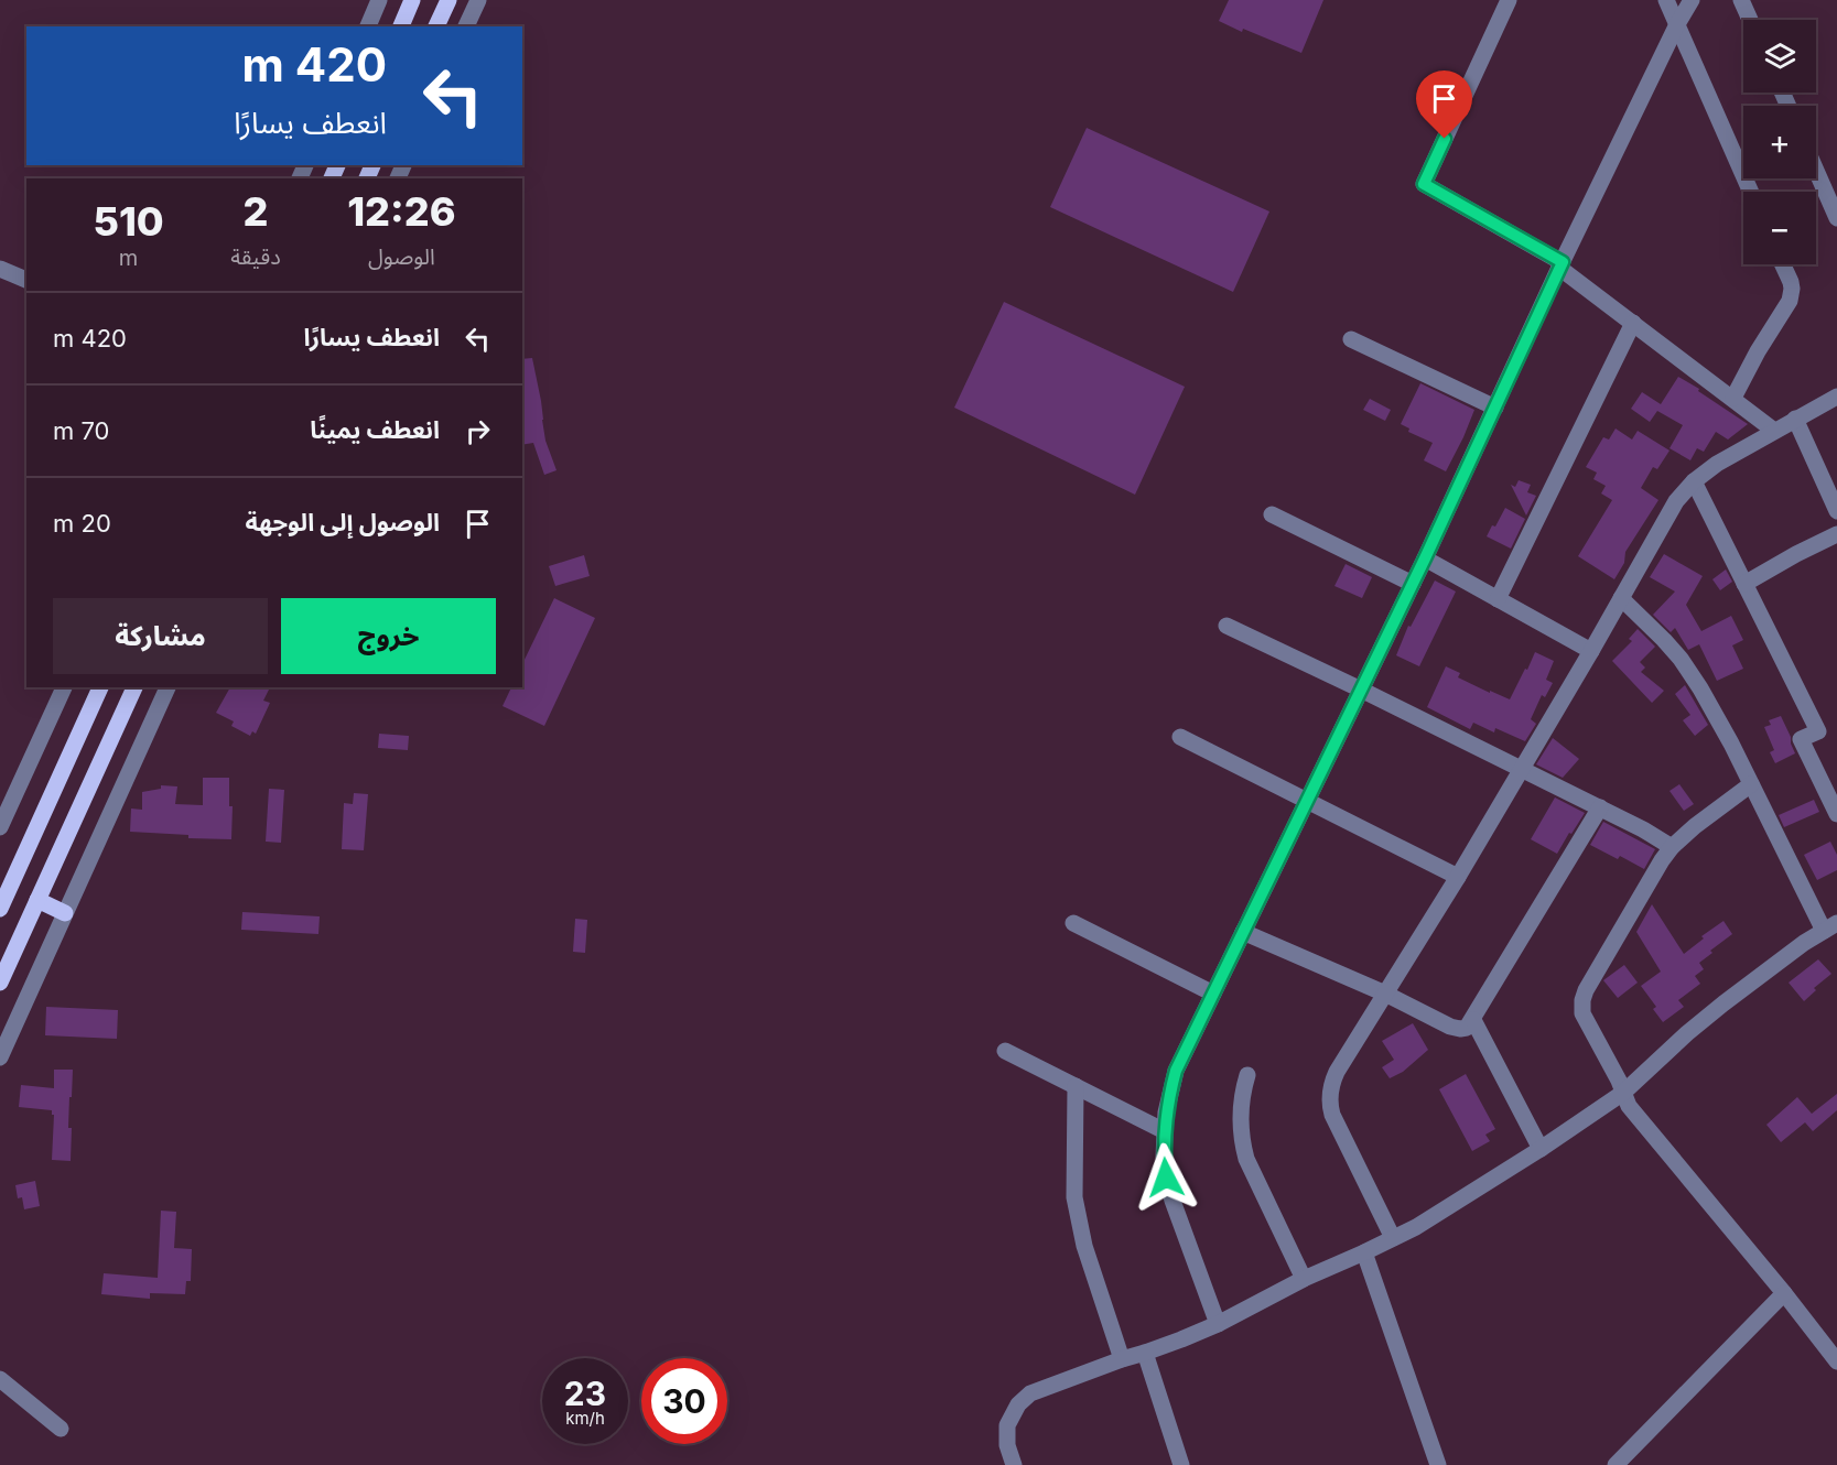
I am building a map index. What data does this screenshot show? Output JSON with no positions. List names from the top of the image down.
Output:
{
  "page": {
    "map_buttons": ["+", "−"],
    "turn": ["420 m", "انعطف يسارًا"],
    "eta": [
      "12:26",
      "الوصول",
      "2",
      "دقيقة",
      "510",
      "m"
    ],
    "list": [
      {
        "name": "انعطف يسارًا",
        "value": "420 m"
      },
      {
        "name": "انعطف يمينًا",
        "value": "70 m"
      },
      {
        "name": "الوصول إلى الوجهة",
        "value": "20 m"
      }
    ],
    "buttons": ["خروج", "مشاركة"],
    "speed": "23 km/h",
    "limit": "30"
  }
}
